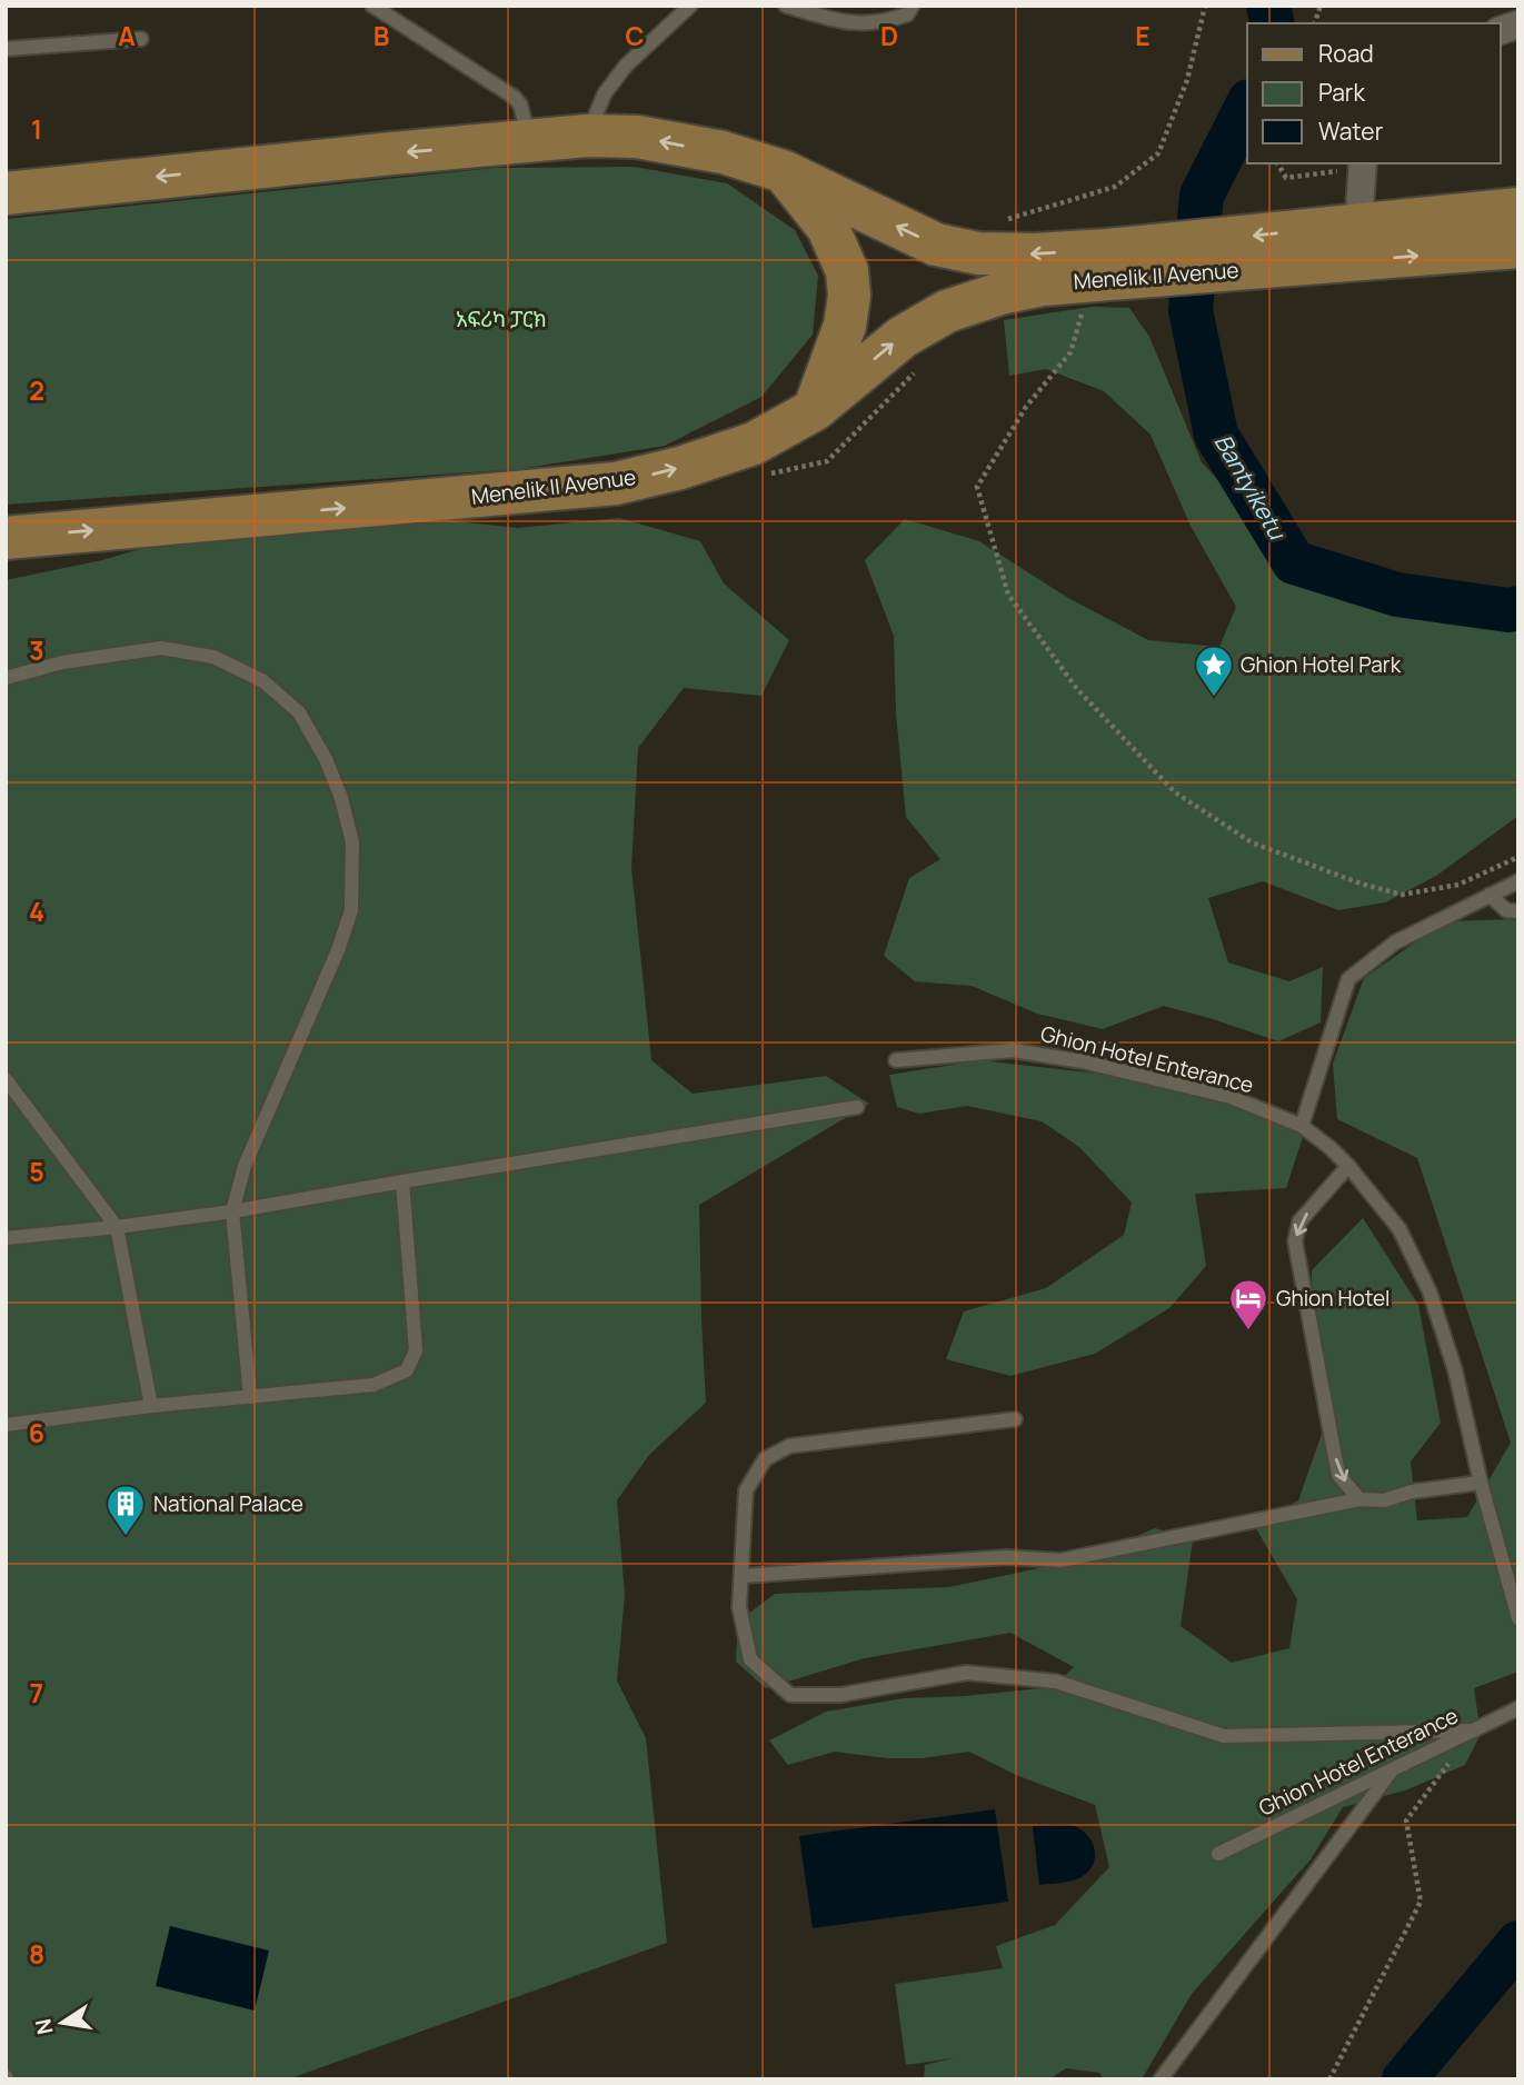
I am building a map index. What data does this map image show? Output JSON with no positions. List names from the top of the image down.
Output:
{
  "streets": {
    "main road": ["Menelik II Avenue"],
    "lane": ["Ghion Hotel Enterance"]
  },
  "water": ["Bantyiketu"],
  "parks": ["አፍሪካ ፓርክ"],
  "places": {
    "place": ["Ghion Hotel Park"],
    "hotel": ["Ghion Hotel"],
    "building": ["National Palace"]
  },
  "legend": ["Road", "Park", "Water"],
  "north": "left",
  "grid": {
    "columns": [
      "A",
      "B",
      "C",
      "D",
      "E"
    ],
    "rows": [
      "1",
      "2",
      "3",
      "4",
      "5",
      "6",
      "7",
      "8"
    ]
  }
}
